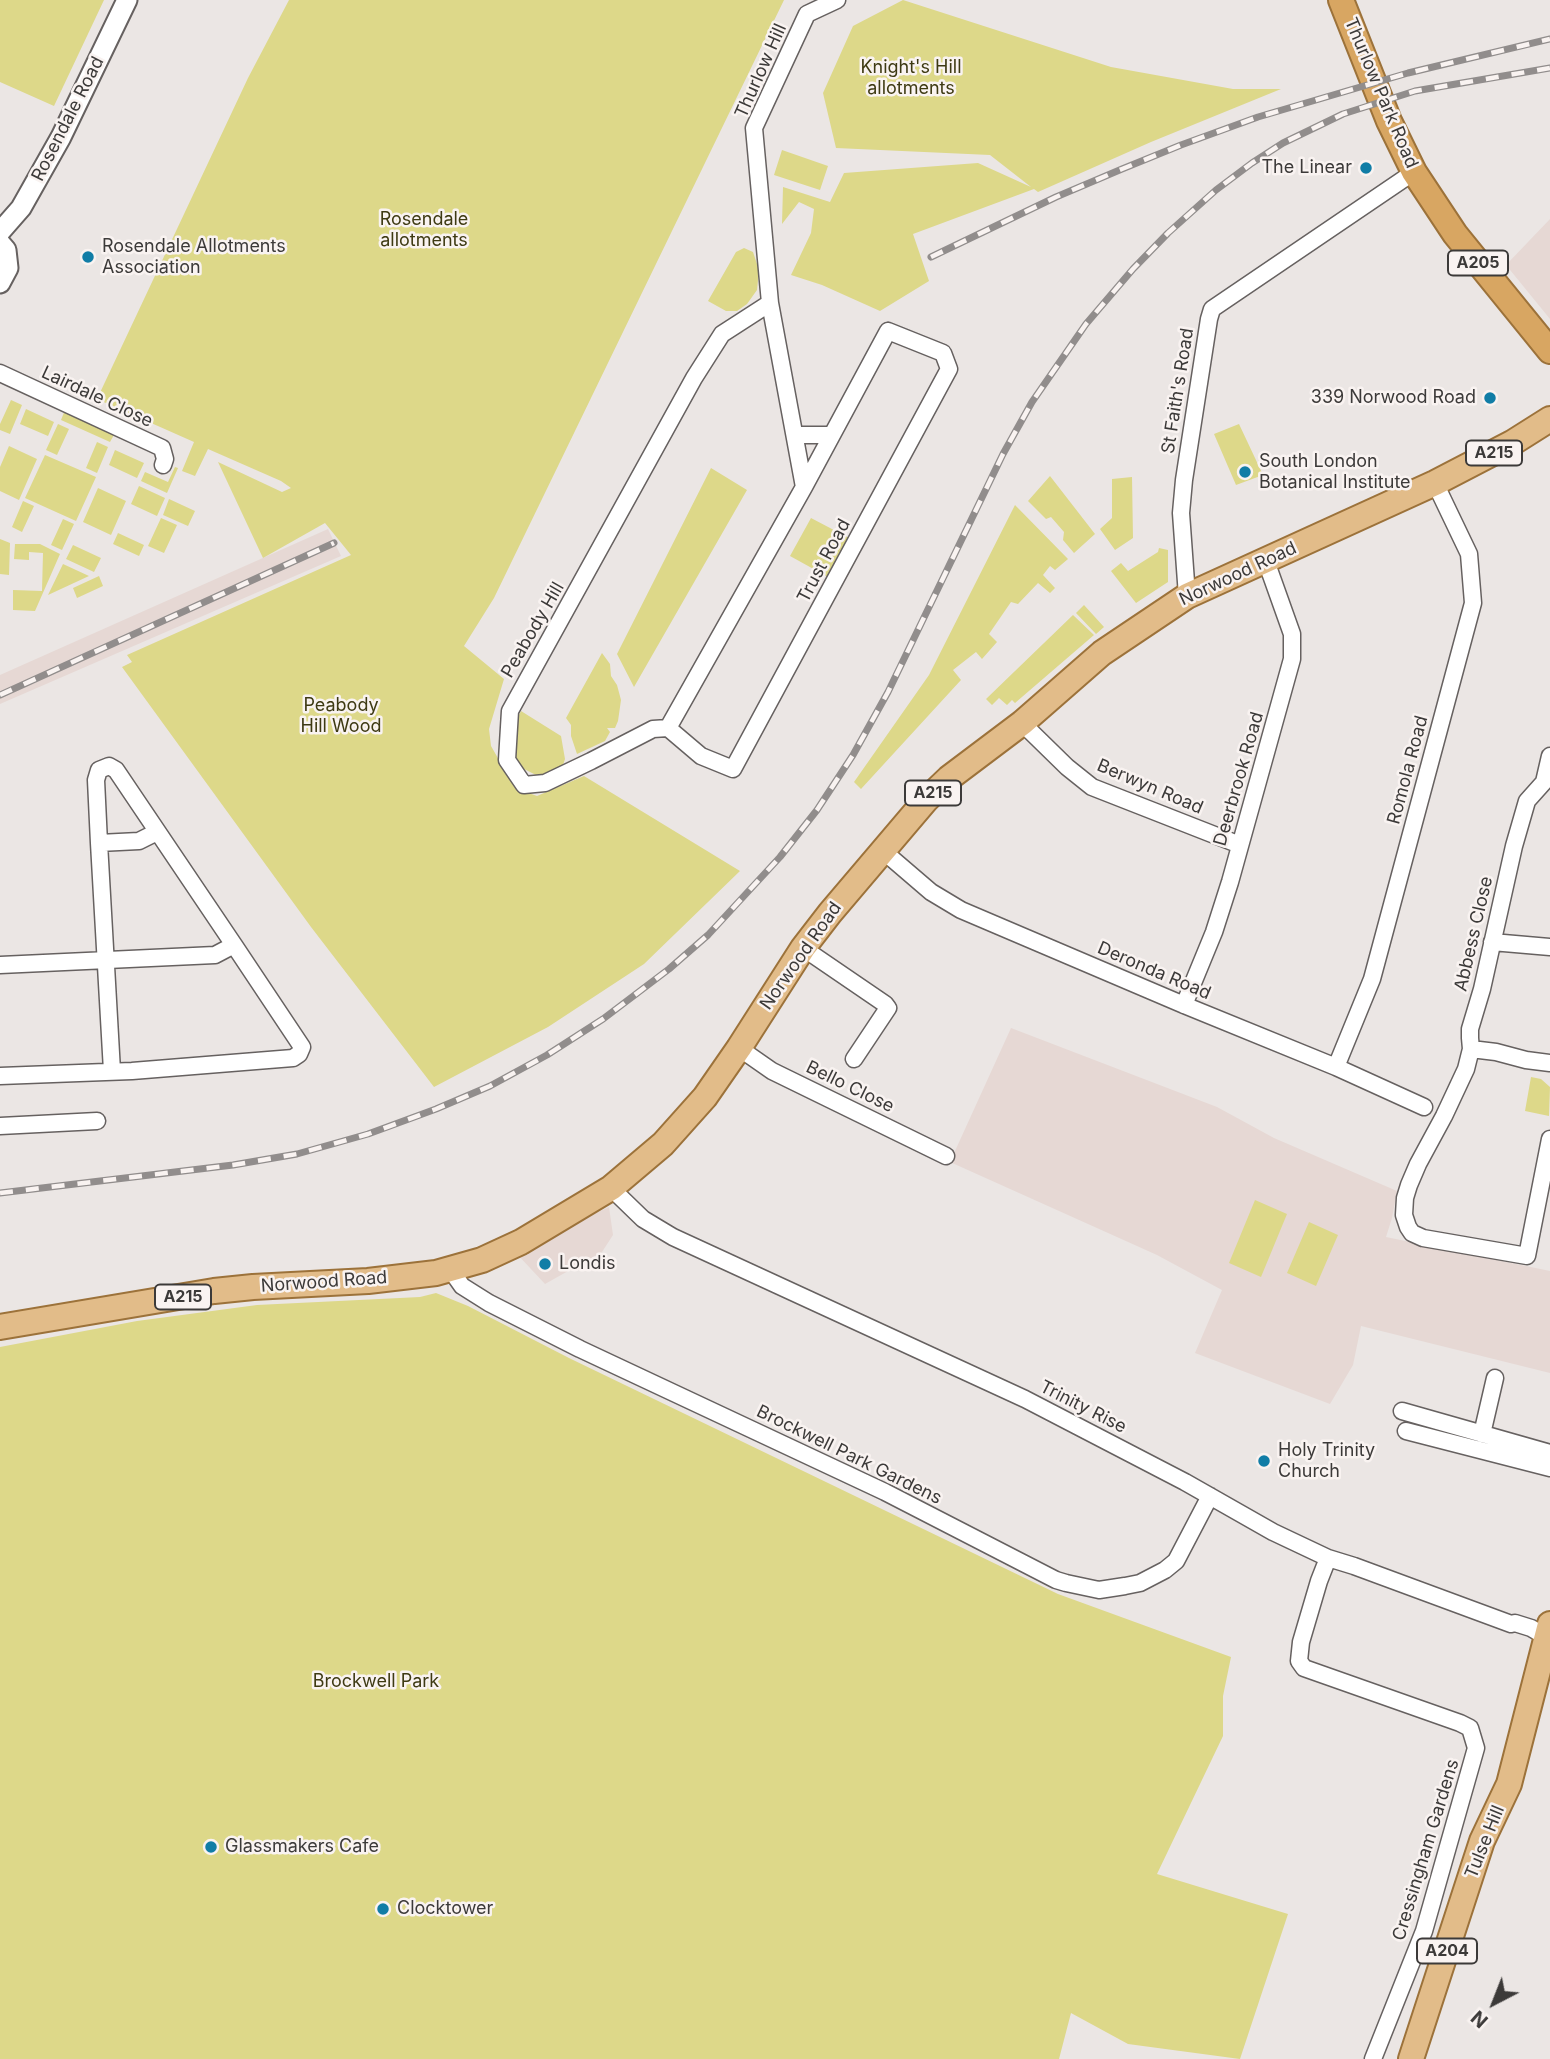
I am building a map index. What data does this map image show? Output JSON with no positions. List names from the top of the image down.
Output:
{
  "streets": {
    "highway": ["Thurlow Park Road", "A205"],
    "main road": [
      "A215",
      "Norwood Road",
      "Tulse Hill",
      "A204"
    ],
    "street": [
      "Thurlow Hill",
      "Rosendale Road",
      "St Faith's Road",
      "Lairdale Close",
      "Trust Road",
      "Peabody Hill",
      "Romola Road",
      "Deerbrook Road",
      "Berwyn Road",
      "Abbess Close",
      "Deronda Road",
      "Bello Close",
      "Trinity Rise",
      "Brockwell Park Gardens",
      "Cressingham Gardens"
    ]
  },
  "crossings": [
    ["Thurlow Hill", "Peabody Hill"],
    ["Thurlow Park Road", "St Faith's Road"],
    ["St Faith's Road", "Norwood Road"],
    ["Trust Road", "Peabody Hill"],
    ["Norwood Road", "Romola Road"],
    ["Norwood Road", "Deerbrook Road"],
    ["Norwood Road", "Berwyn Road"],
    ["Norwood Road", "Deronda Road"],
    ["Norwood Road", "Bello Close"],
    ["Norwood Road", "Trinity Rise"],
    ["Norwood Road", "Brockwell Park Gardens"],
    ["Romola Road", "Deronda Road"],
    ["Deerbrook Road", "Berwyn Road"],
    ["Deerbrook Road", "Deronda Road"],
    ["Trinity Rise", "Brockwell Park Gardens"],
    ["Trinity Rise", "Tulse Hill"],
    ["Trinity Rise", "Cressingham Gardens"]
  ],
  "parks": [
    "Knight's Hill allotments",
    "Rosendale allotments",
    "Peabody Hill Wood",
    "Brockwell Park"
  ],
  "places": [
    "The Linear",
    "Rosendale Allotments Association",
    "339 Norwood Road",
    "South London Botanical Institute",
    "Londis",
    "Holy Trinity Church",
    "Glassmakers Cafe",
    "Clocktower"
  ],
  "north": "bottom left"
}
